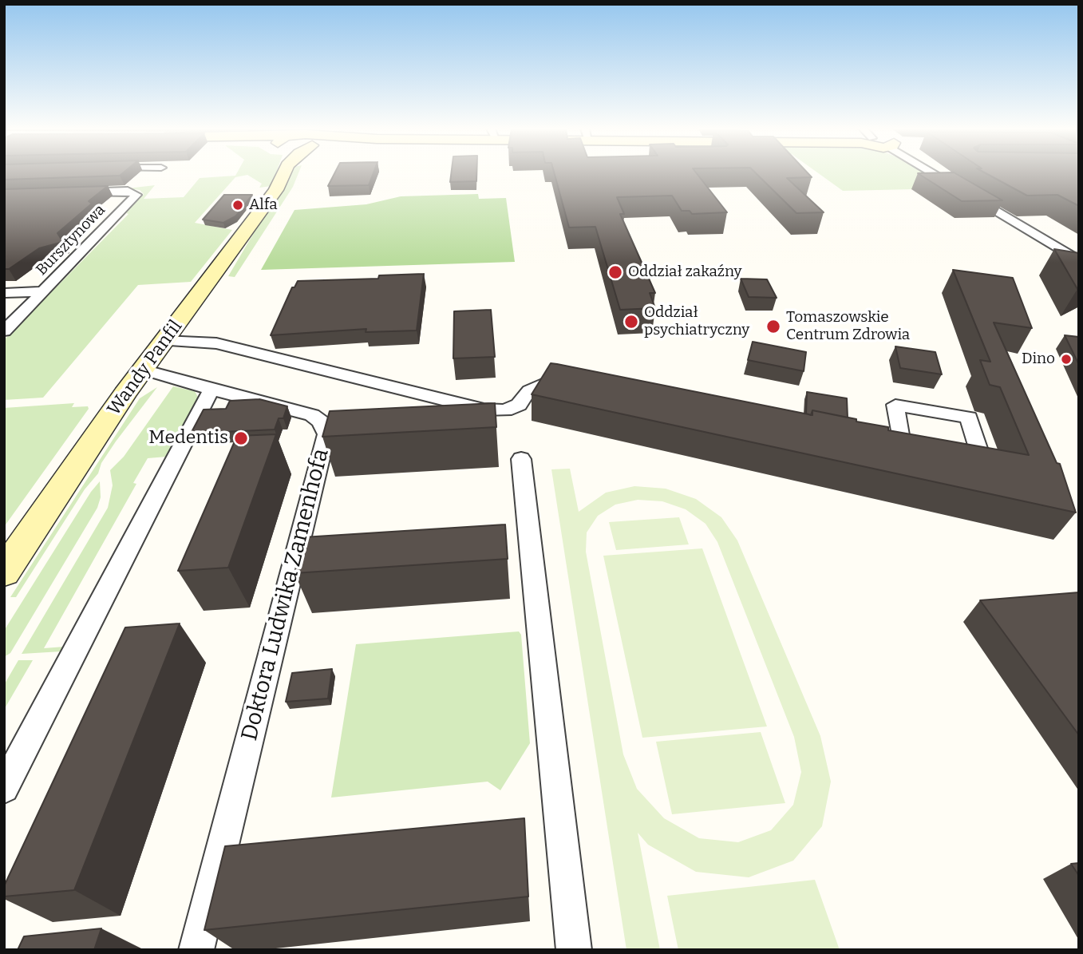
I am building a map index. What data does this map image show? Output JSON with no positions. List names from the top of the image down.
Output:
{
  "streets": {
    "street": ["Bursztynowa", "Wandy Panfil", "Doktora Ludwika Zamenhofa"]
  },
  "crossings": [
    ["Wandy Panfil", "Doktora Ludwika Zamenhofa"]
  ],
  "places": [
    "Alfa",
    "Oddział zakaźny",
    "Oddział psychiatryczny",
    "Tomaszowskie Centrum Zdrowia",
    "Dino",
    "Medentis"
  ]
}
